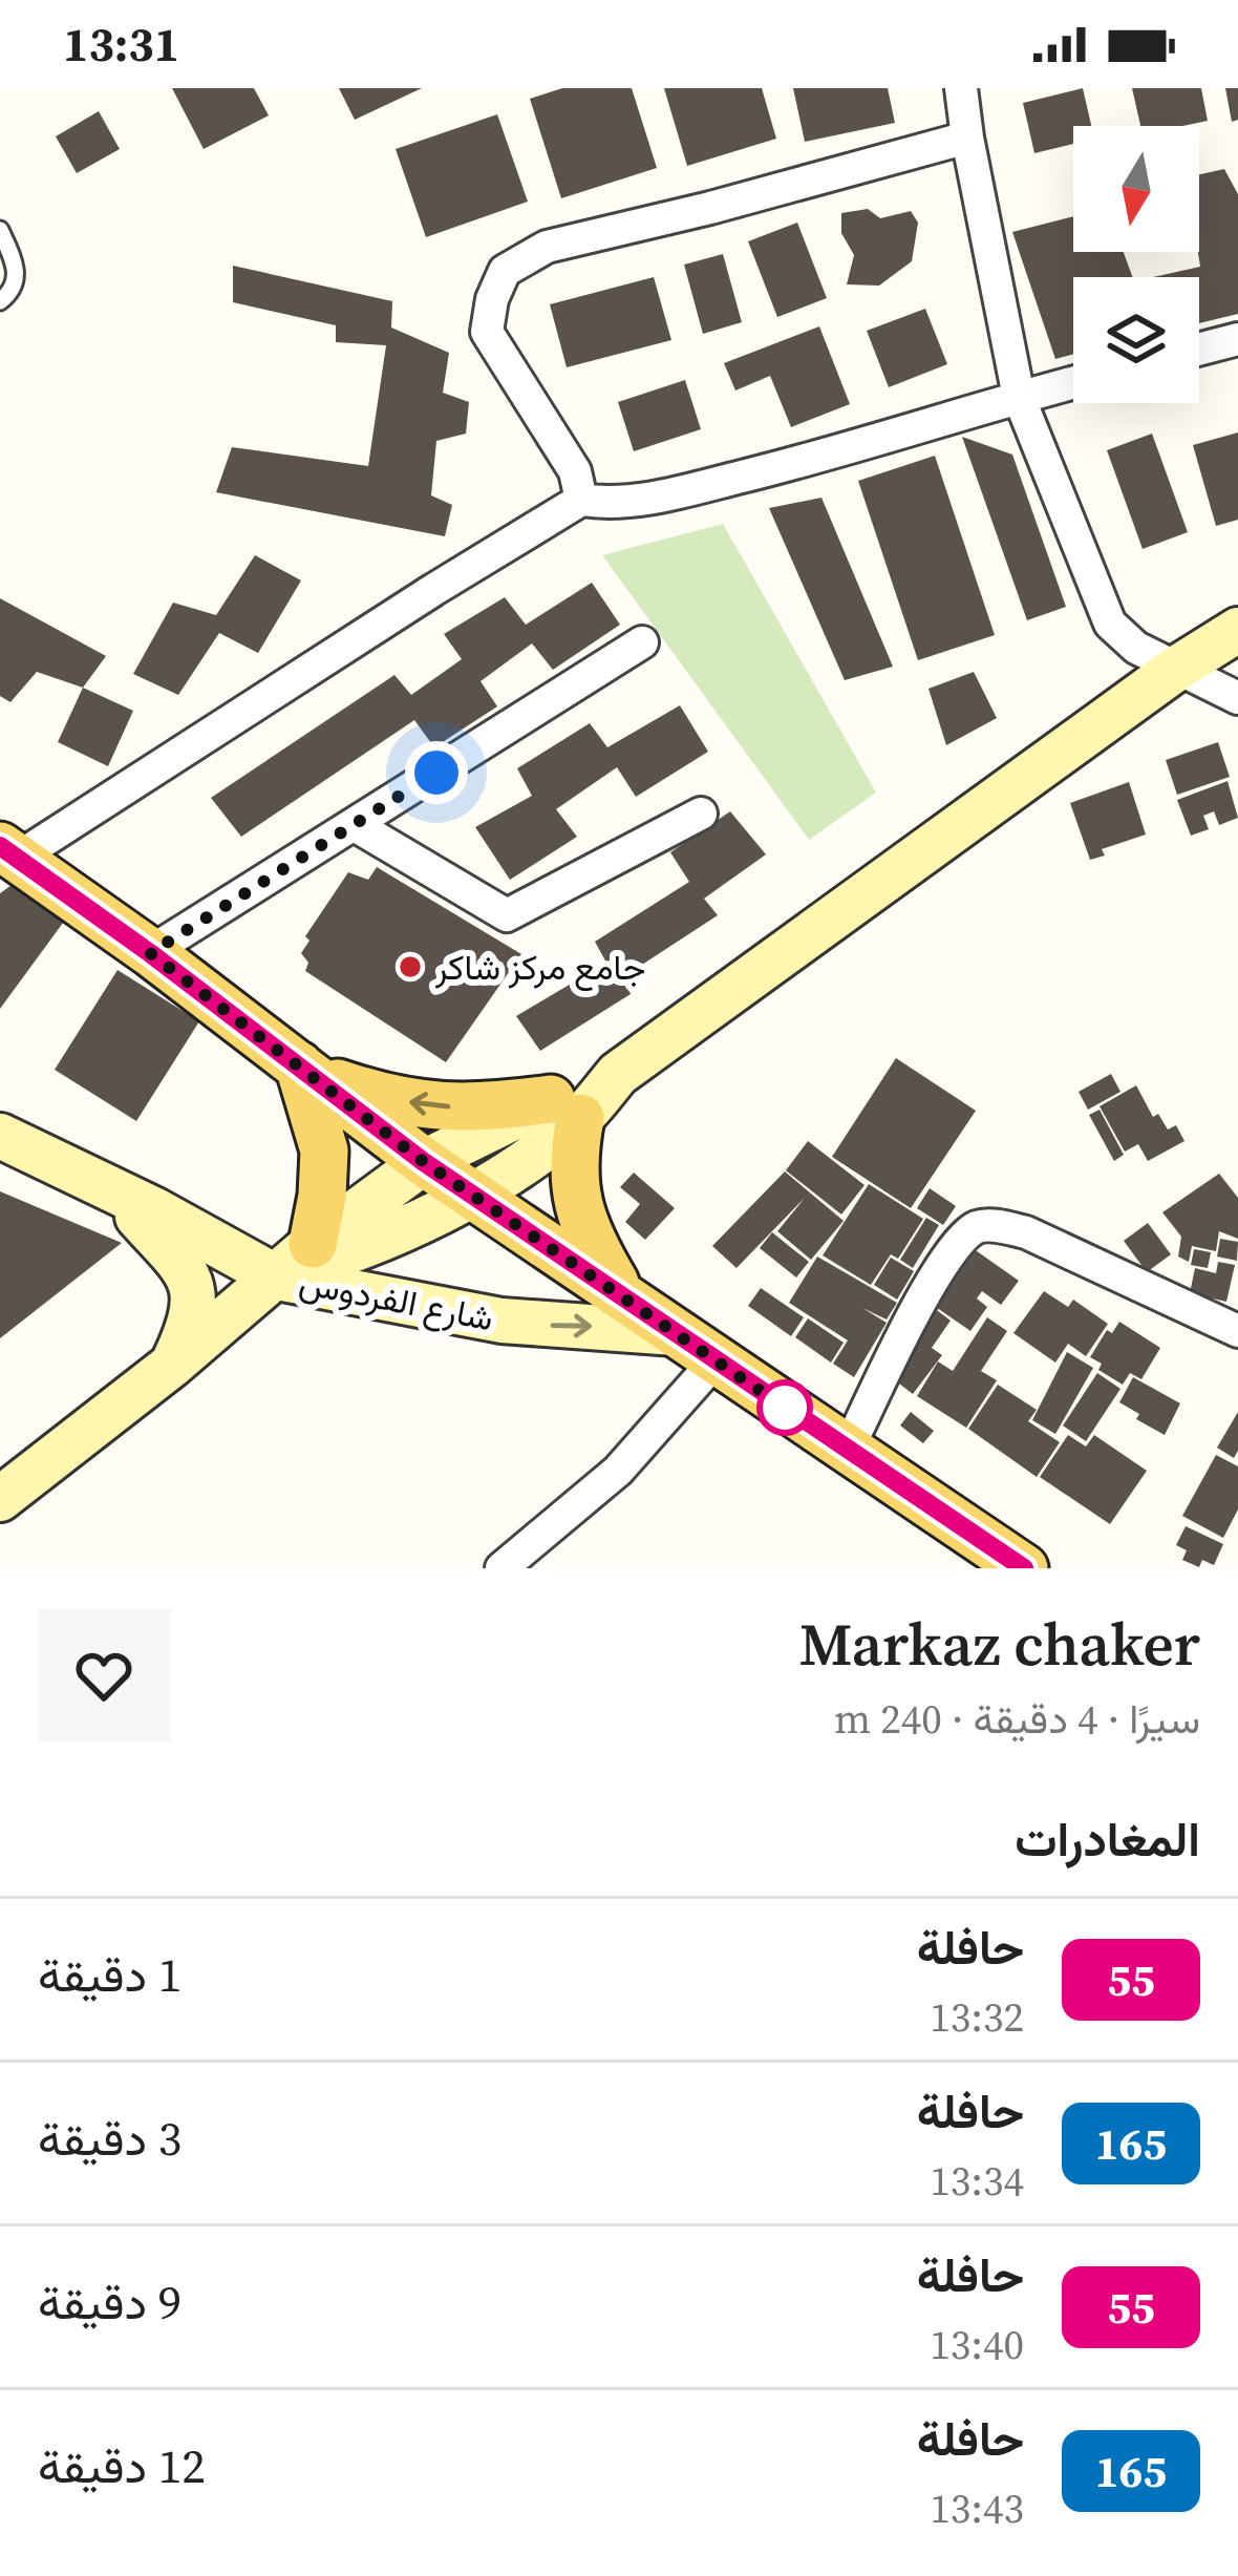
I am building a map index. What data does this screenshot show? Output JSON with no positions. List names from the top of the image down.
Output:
{
  "streets": {
    "main road": ["شارع الفردوس"]
  },
  "places": ["جامع مركز شاكر"],
  "lines": ["bus line 55"],
  "north": "bottom",
  "page": {
    "status": "13:31",
    "heading": [
      ["Markaz chaker", "سيرًا · 4 دقيقة · 240 m"],
      "المغادرات"
    ],
    "list": [
      {
        "mark": "55",
        "name": "حافلة",
        "note": "13:32",
        "value": "1 دقيقة"
      },
      {
        "mark": "165",
        "name": "حافلة",
        "note": "13:34",
        "value": "3 دقيقة"
      },
      {
        "mark": "55",
        "name": "حافلة",
        "note": "13:40",
        "value": "9 دقيقة"
      },
      {
        "mark": "165",
        "name": "حافلة",
        "note": "13:43",
        "value": "12 دقيقة"
      }
    ]
  }
}
